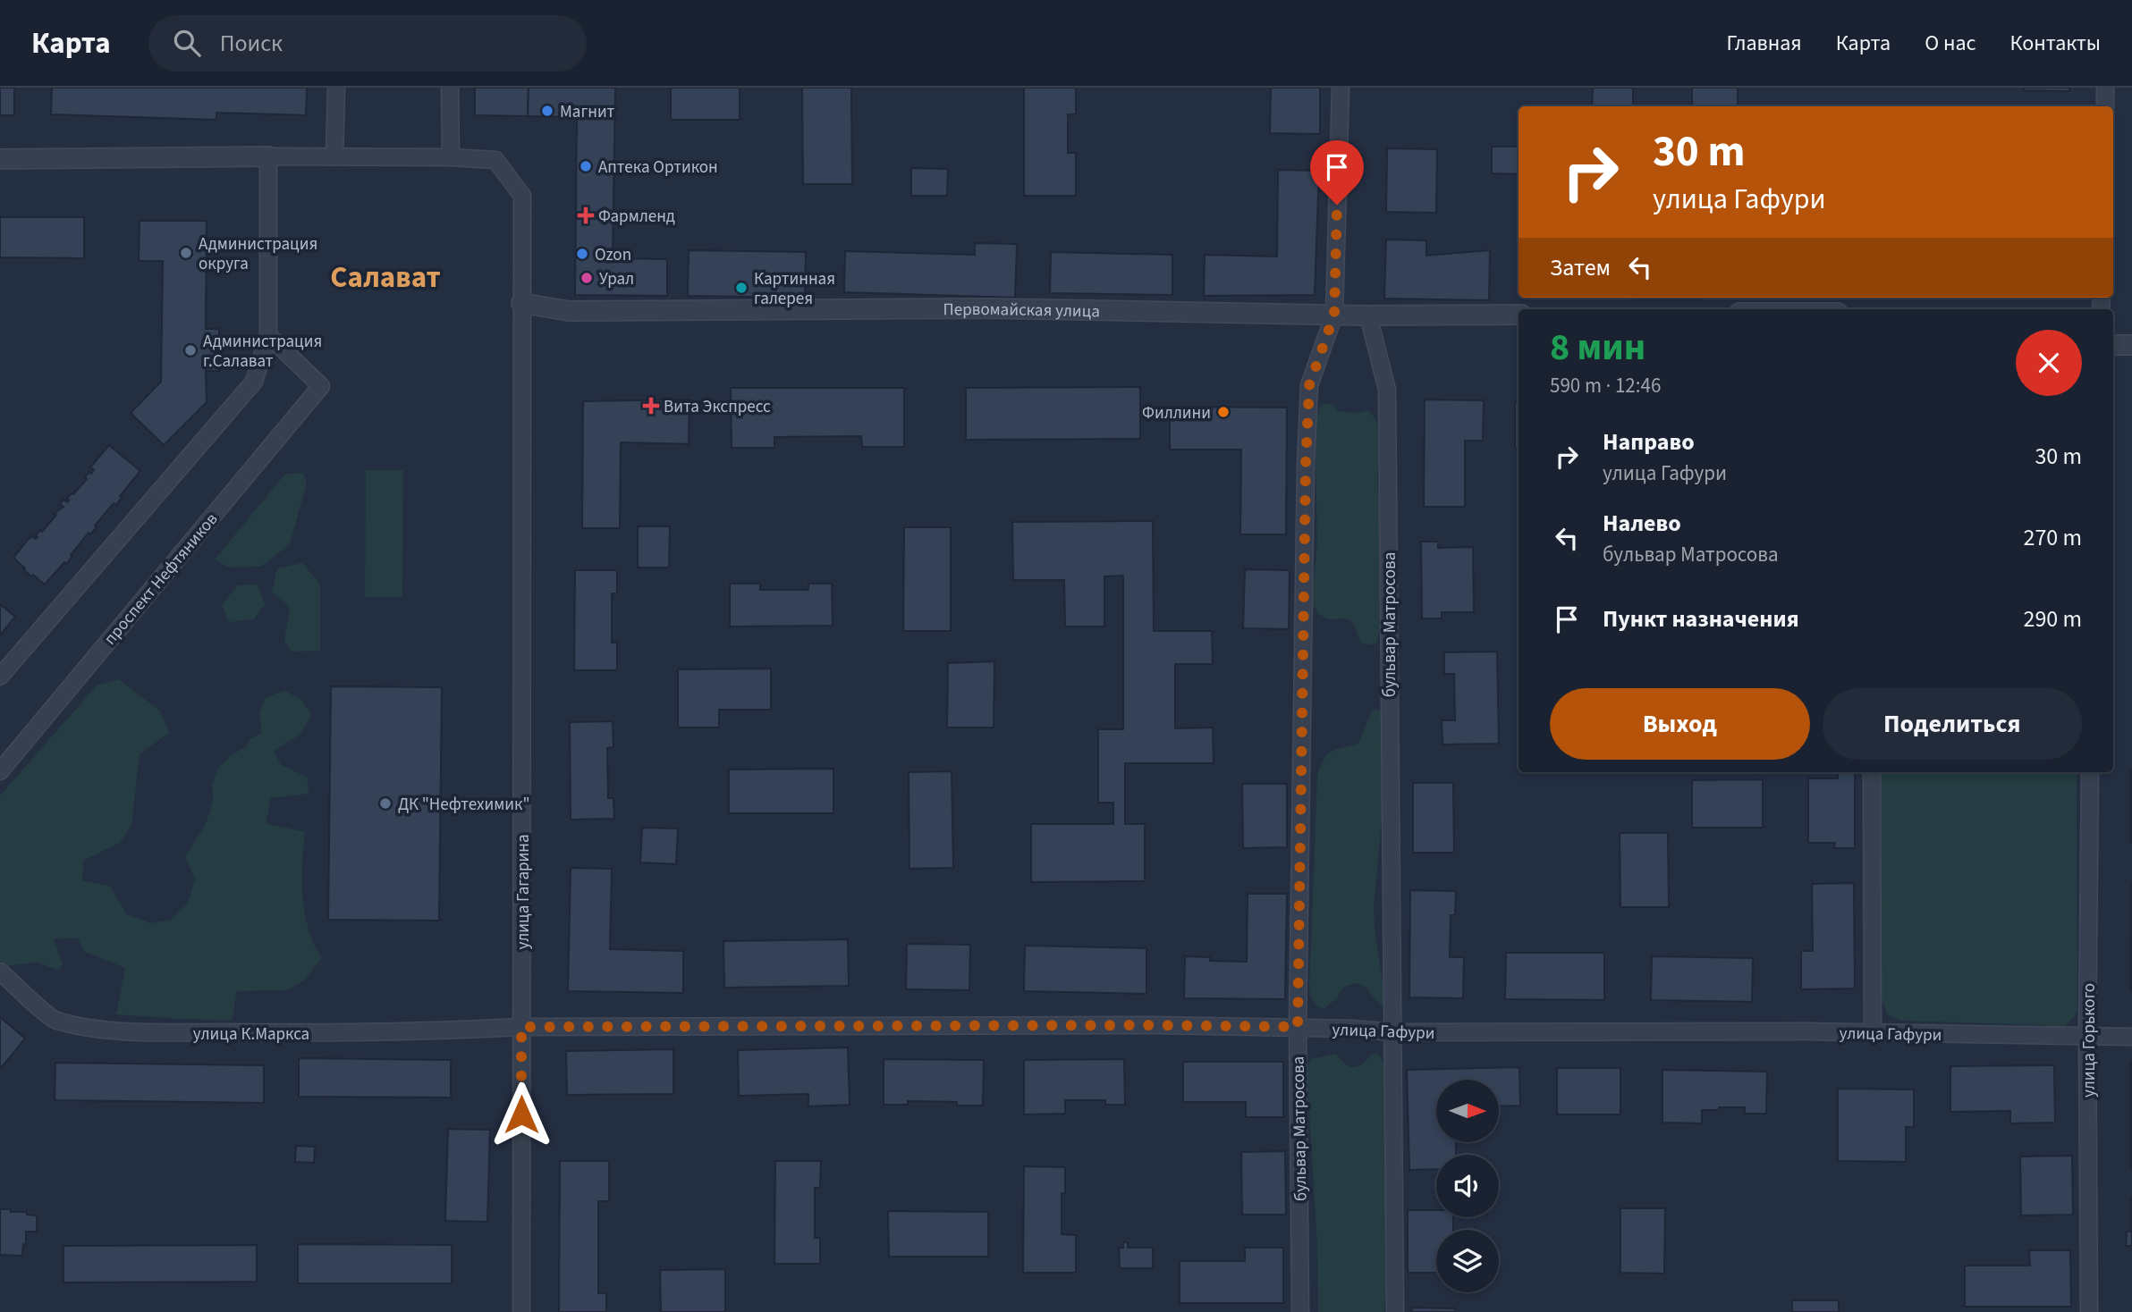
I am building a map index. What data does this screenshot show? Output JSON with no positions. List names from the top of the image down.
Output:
{
  "streets": {
    "street": [
      "Первомайская улица",
      "проспект Нефтяников",
      "бульвар Матросова",
      "улица Гагарина",
      "улица Гафури",
      "улица К.Маркса",
      "улица Горького"
    ]
  },
  "crossings": [
    ["Первомайская улица", "бульвар Матросова"],
    ["Первомайская улица", "улица Гагарина"],
    ["бульвар Матросова", "улица Гафури"],
    ["улица Гагарина", "улица Гафури"],
    ["улица Гагарина", "улица К.Маркса"],
    ["улица Гафури", "улица К.Маркса"],
    ["улица Гафури", "улица Горького"]
  ],
  "districts": ["Салават"],
  "places": {
    "other": [
      "Магнит",
      "Аптека Ортикон",
      "Администрация округа",
      "Ozon",
      "Урал",
      "Картинная галерея",
      "Администрация г.Салават",
      "Филлини",
      "ДК \"Нефтехимик\""
    ],
    "health": ["Фармленд", "Вита Экспресс"]
  },
  "north": "right",
  "page": {
    "header": "Карта",
    "search": "Поиск",
    "nav": [
      "Главная",
      "Карта",
      "О нас",
      "Контакты"
    ],
    "turn": ["30 m", "улица Гафури"],
    "then": "Затем",
    "heading": ["8 мин", "590 m · 12:46"],
    "list": [
      {
        "name": "Направо",
        "note": "улица Гафури",
        "value": "30 m"
      },
      {
        "name": "Налево",
        "note": "бульвар Матросова",
        "value": "270 m"
      },
      {
        "name": "Пункт назначения",
        "value": "290 m"
      }
    ],
    "buttons": ["Выход", "Поделиться"]
  }
}
